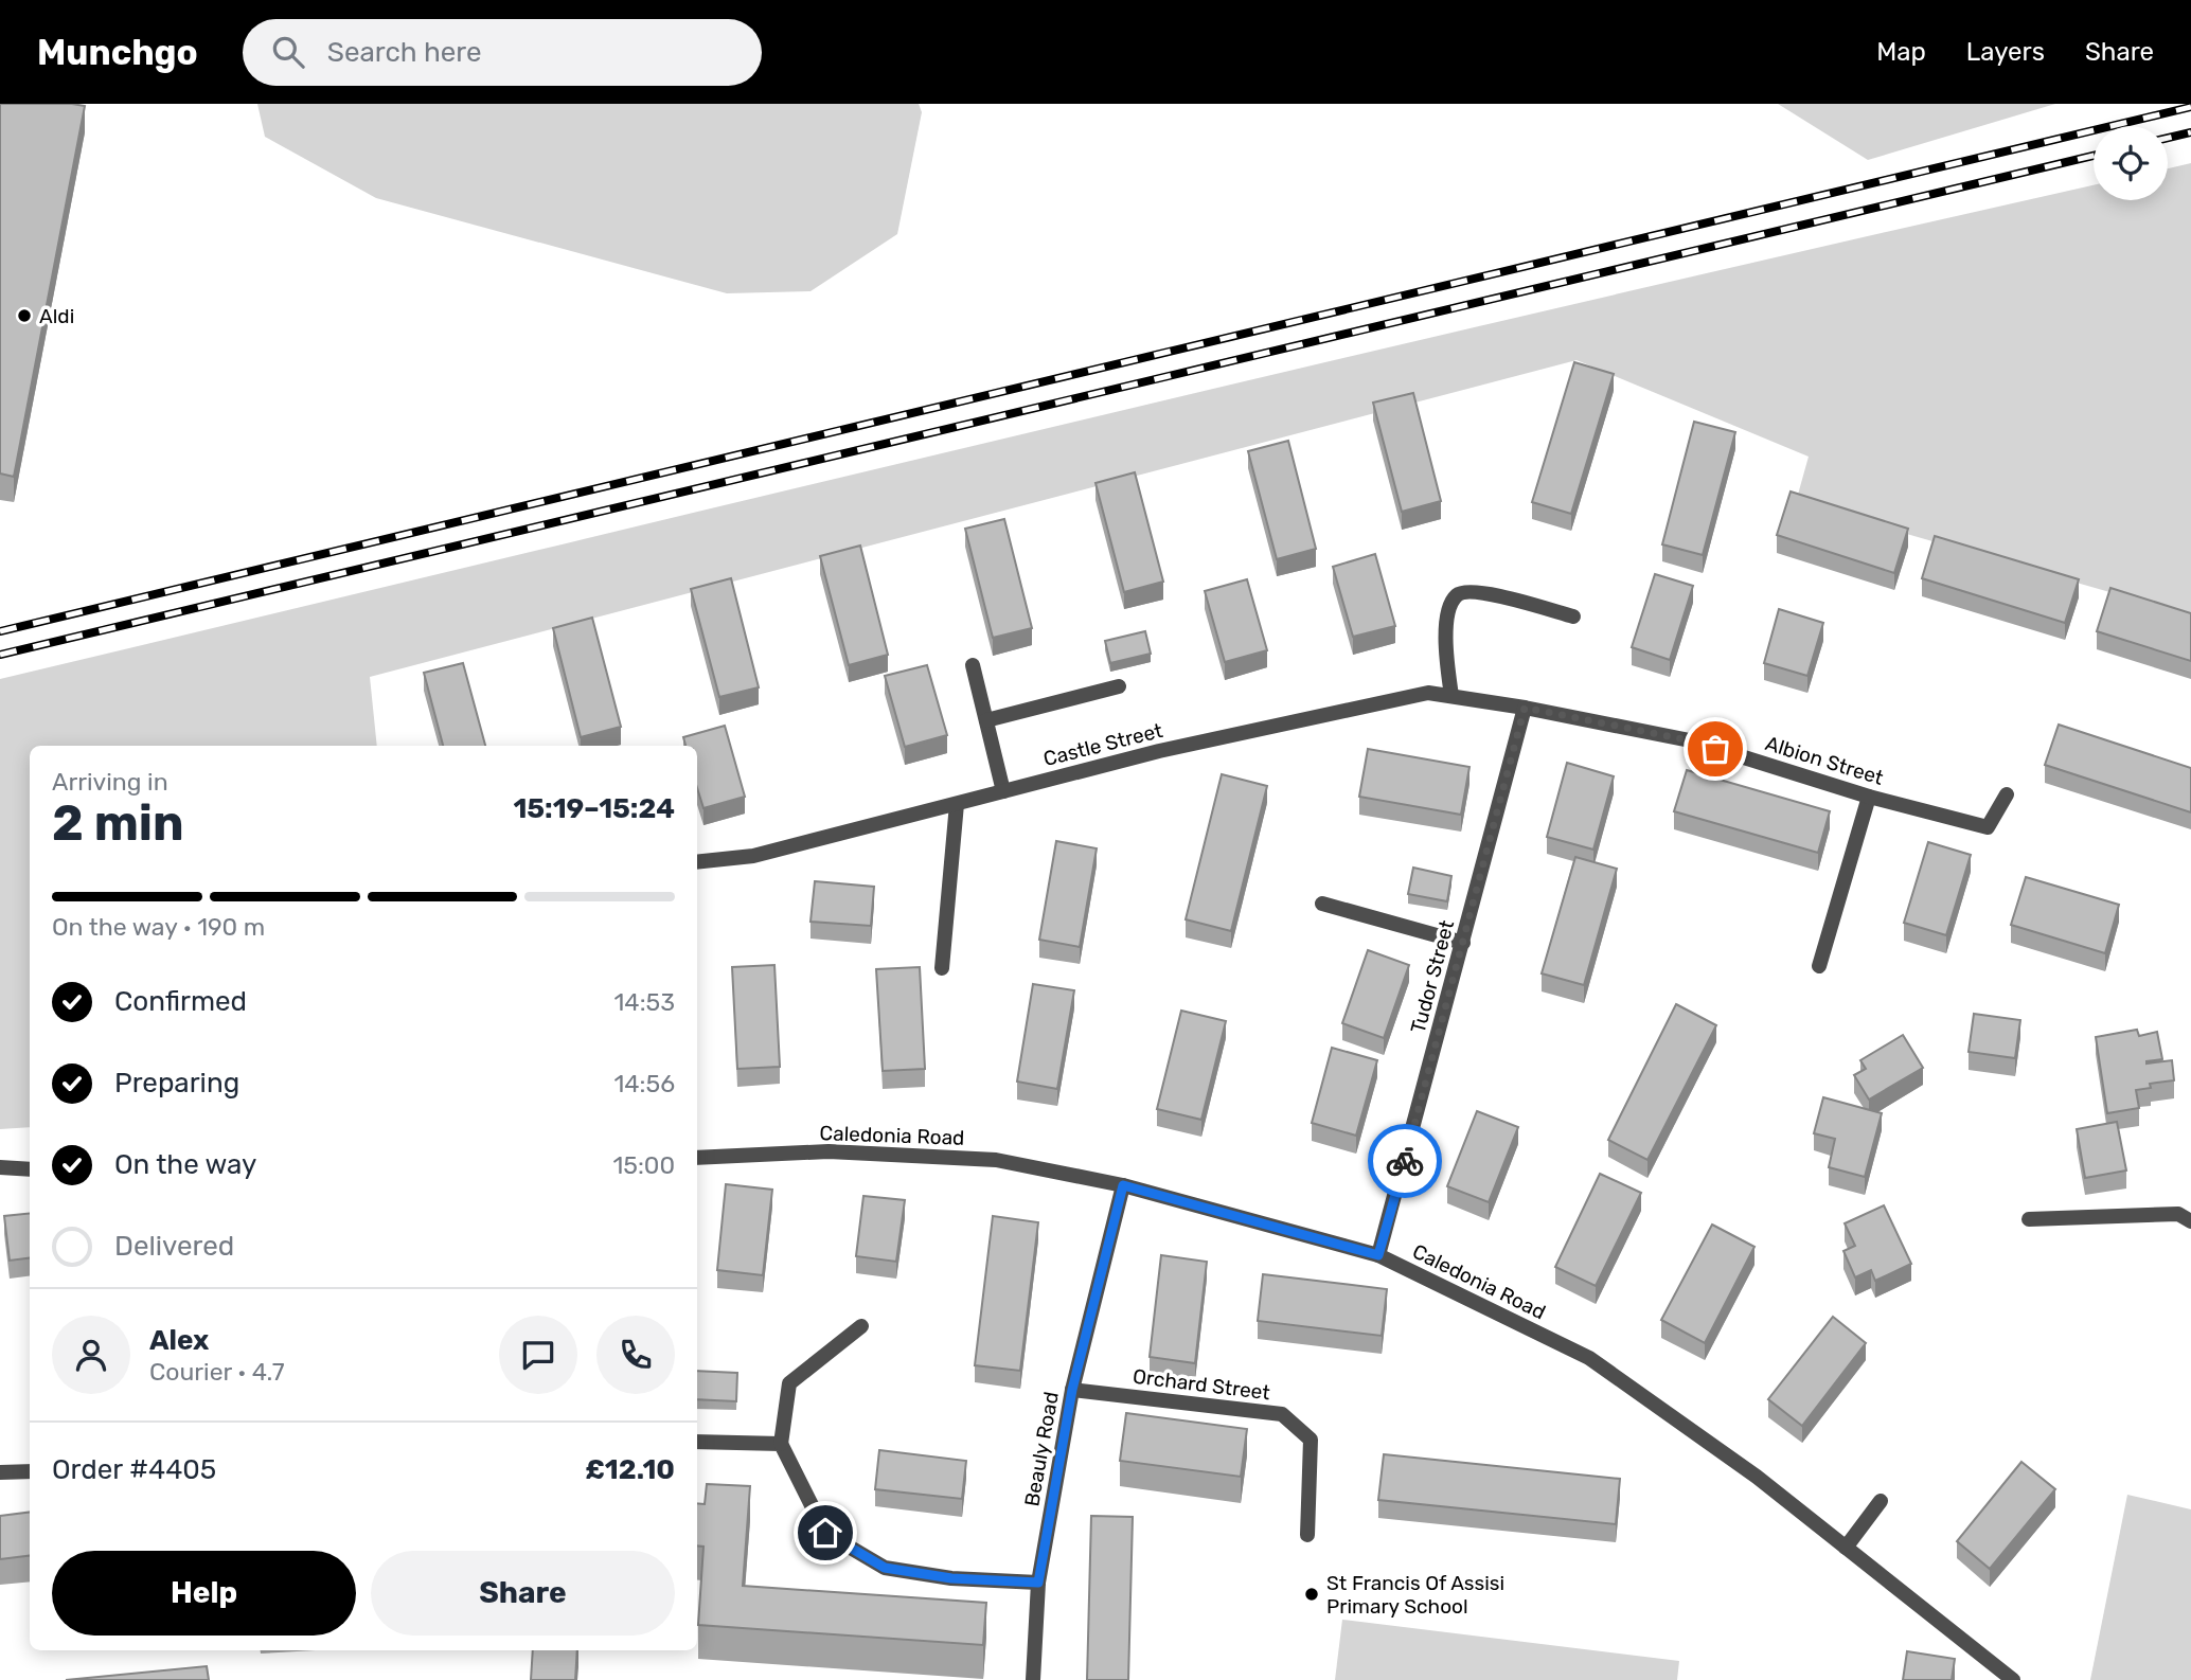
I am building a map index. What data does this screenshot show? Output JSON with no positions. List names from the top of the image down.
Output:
{
  "streets": {
    "street": [
      "Castle Street",
      "Albion Street",
      "Tudor Street",
      "Caledonia Road",
      "Orchard Street",
      "Beauly Road"
    ]
  },
  "crossings": [
    ["Castle Street", "Albion Street"],
    ["Castle Street", "Tudor Street"],
    ["Albion Street", "Tudor Street"],
    ["Tudor Street", "Caledonia Road"],
    ["Caledonia Road", "Beauly Road"],
    ["Orchard Street", "Beauly Road"]
  ],
  "places": ["Aldi", "St Francis Of Assisi Primary School"],
  "page": {
    "header": "Munchgo",
    "search": "Search here",
    "nav": ["Map", "Layers", "Share"],
    "heading": ["2 min", "Arriving in", "15:19–15:24"],
    "panel": [
      "Alex",
      "Courier · 4.7",
      "Order #4405",
      "£12.10"
    ],
    "bar": "On the way · 190 m",
    "list": [
      ["Confirmed", "14:53"],
      ["Preparing", "14:56"],
      ["On the way", "15:00"],
      "Delivered"
    ],
    "buttons": ["Help", "Share"]
  }
}
